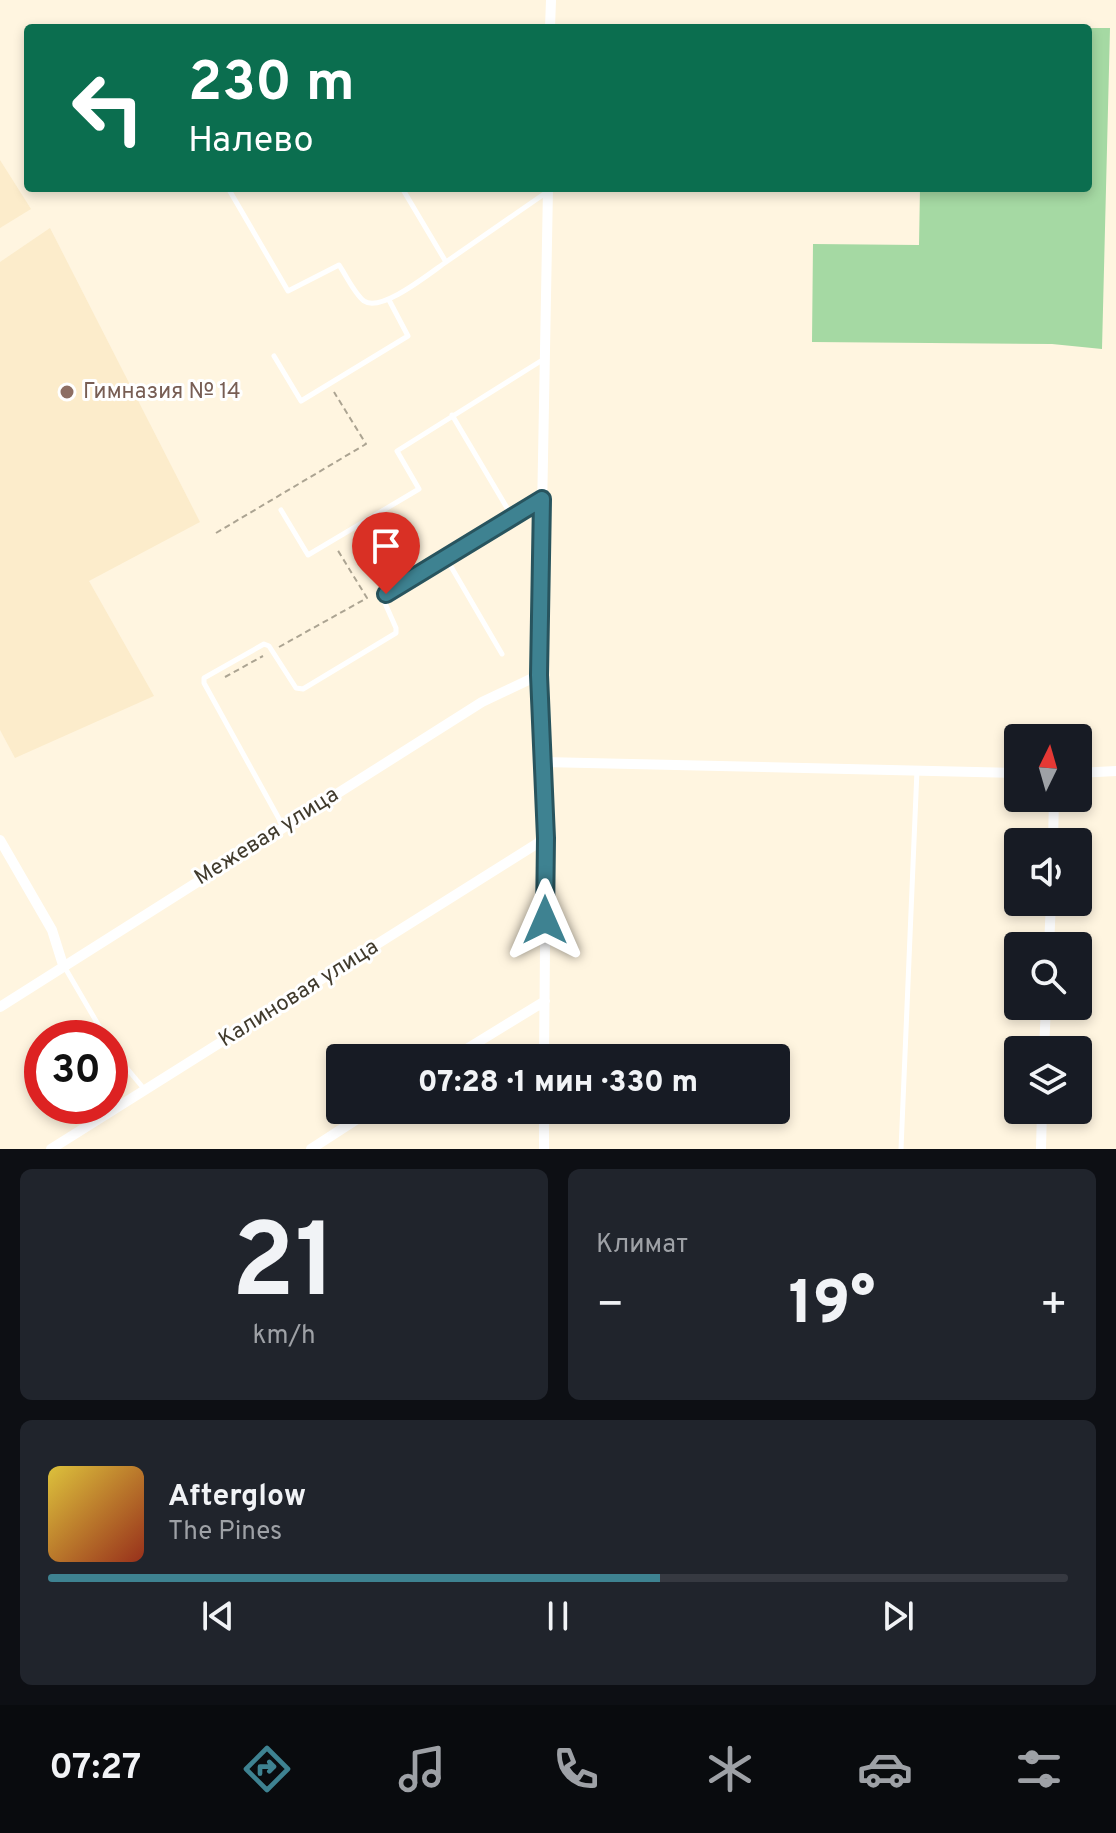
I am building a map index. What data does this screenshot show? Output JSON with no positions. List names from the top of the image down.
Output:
{
  "streets": {
    "street": ["Межевая улица", "Калиновая улица"]
  },
  "places": ["Гимназия № 14"],
  "north": "top",
  "page": {
    "turn": ["230 m", "Налево"],
    "limit": "30",
    "trip": "07:28 · 1 мин · 330 m",
    "tile": [
      ["21", "km/h"],
      "Климат"
    ],
    "heat": ["−", "19°", "+"],
    "song": ["Afterglow", "The Pines"],
    "tabs": "07:27"
  }
}
